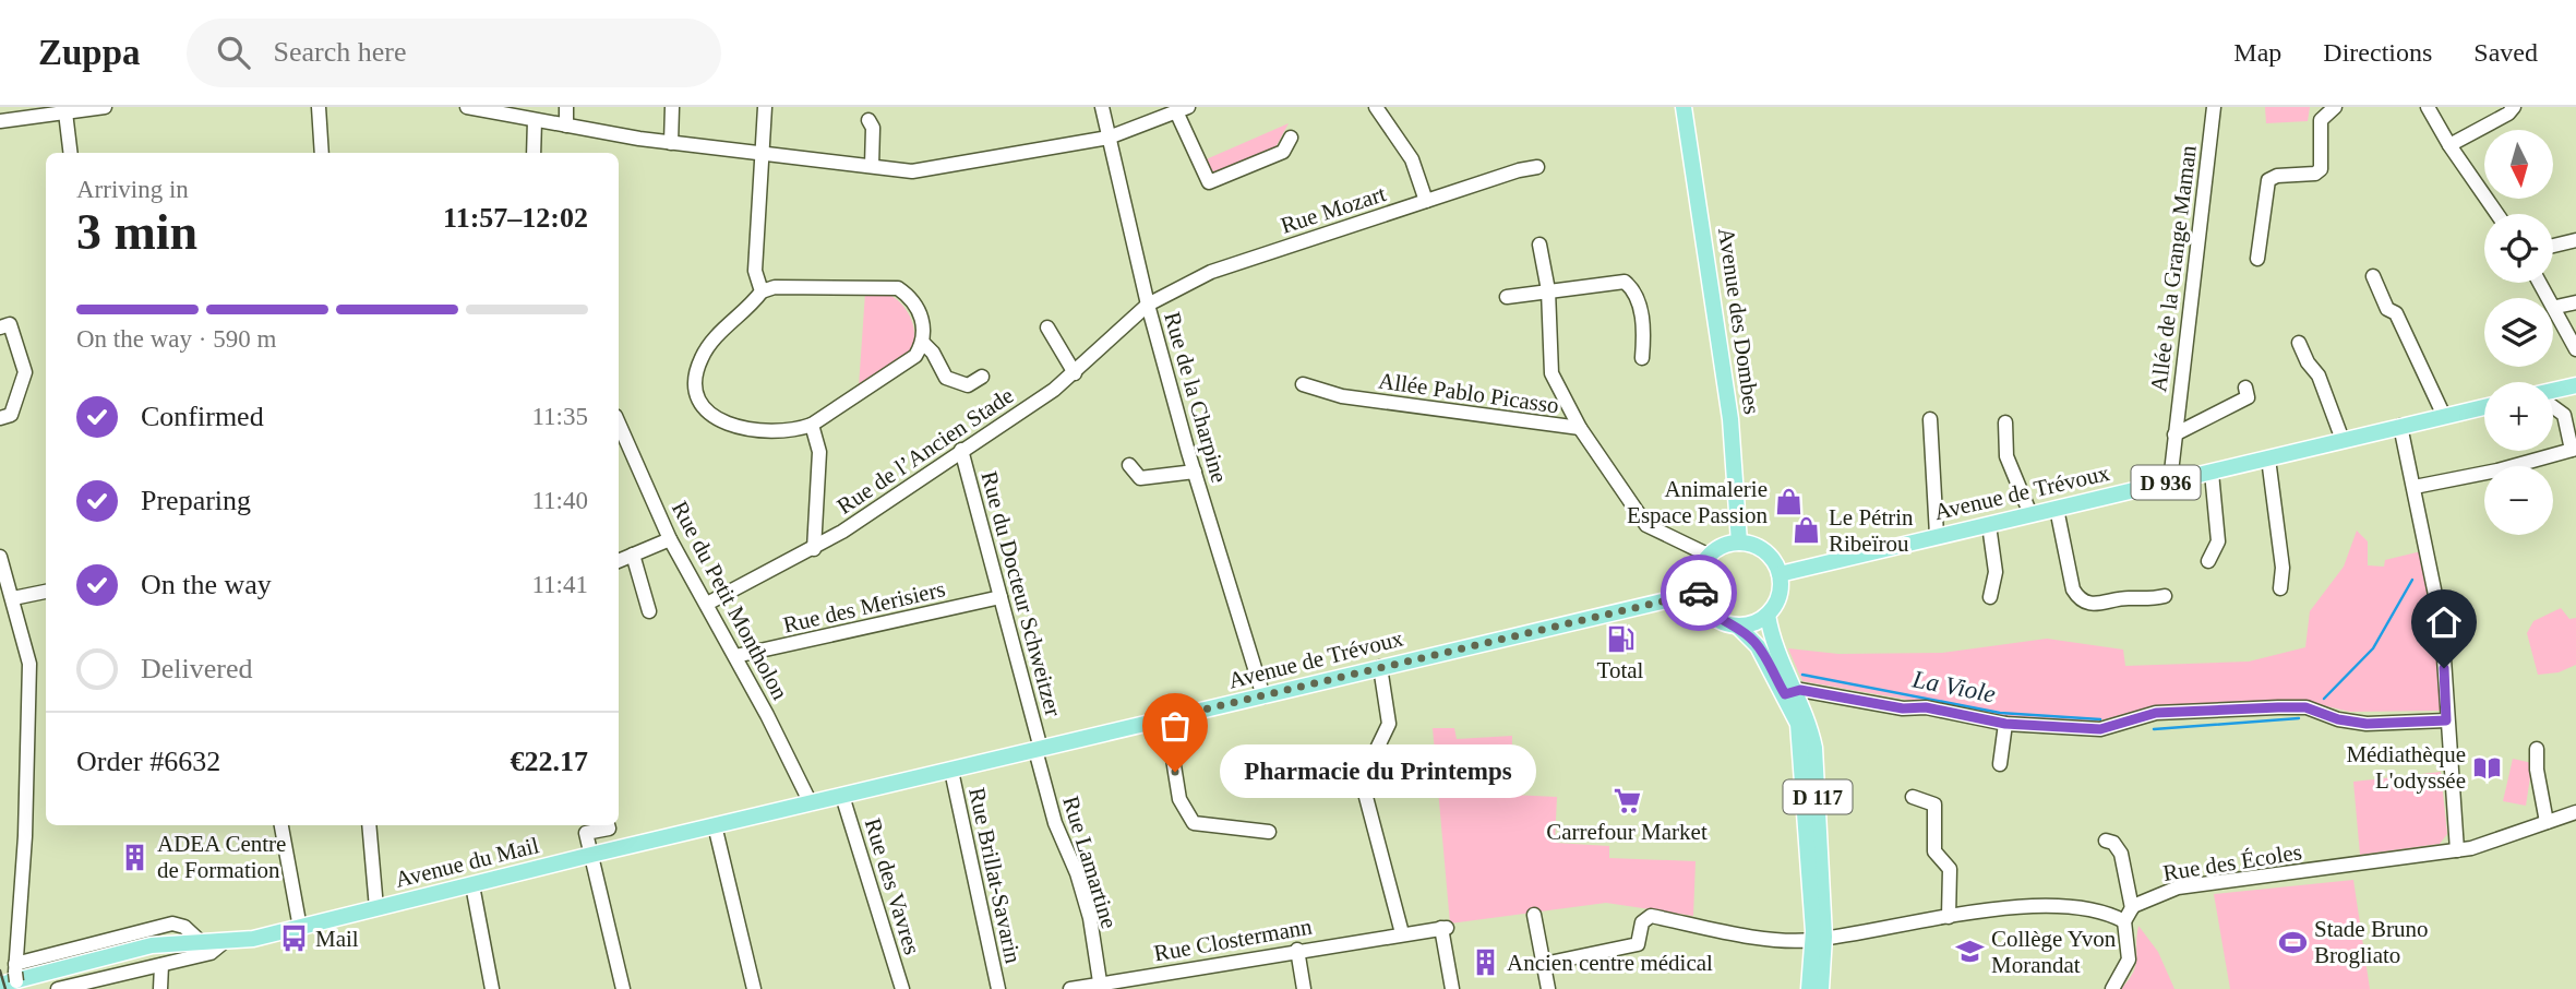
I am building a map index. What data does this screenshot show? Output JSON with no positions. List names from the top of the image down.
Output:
{
  "streets": {
    "main road": [
      "Avenue des Dombes",
      "D 936",
      "Avenue de Trévoux",
      "D 117",
      "Avenue du Mail"
    ],
    "street": [
      "Rue Mozart",
      "Allée de la Grange Maman",
      "Allée Pablo Picasso",
      "Rue de la Charpine",
      "Rue de l’Ancien Stade",
      "Rue du Docteur Schweitzer",
      "Rue du Petit Montholon",
      "Rue des Merisiers",
      "Rue Lamartine",
      "Rue des Écoles",
      "Rue Brillat-Savarin",
      "Rue des Vavres",
      "Rue Clostermann"
    ]
  },
  "crossings": [
    ["Rue Mozart", "Rue de la Charpine"],
    ["Rue Mozart", "Rue de l’Ancien Stade"],
    ["Allée de la Grange Maman", "Avenue de Trévoux"],
    ["Avenue des Dombes", "Allée Pablo Picasso"],
    ["Avenue des Dombes", "Avenue de Trévoux"],
    ["Avenue des Dombes", "D 117"],
    ["Allée Pablo Picasso", "Avenue de Trévoux"],
    ["Allée Pablo Picasso", "D 117"],
    ["Rue de la Charpine", "Rue de l’Ancien Stade"],
    ["Rue de la Charpine", "Avenue de Trévoux"],
    ["Rue de l’Ancien Stade", "Rue du Docteur Schweitzer"],
    ["Rue de l’Ancien Stade", "Rue du Petit Montholon"],
    ["Avenue de Trévoux", "Rue du Docteur Schweitzer"],
    ["Avenue de Trévoux", "Rue du Petit Montholon"],
    ["Avenue de Trévoux", "D 117"],
    ["Avenue de Trévoux", "Avenue du Mail"],
    ["Avenue de Trévoux", "Rue Lamartine"],
    ["Avenue de Trévoux", "Rue Brillat-Savarin"],
    ["Avenue de Trévoux", "Rue des Vavres"],
    ["Rue du Docteur Schweitzer", "Rue des Merisiers"],
    ["Rue du Docteur Schweitzer", "Rue Lamartine"],
    ["Rue du Petit Montholon", "Rue des Merisiers"],
    ["Rue du Petit Montholon", "Avenue du Mail"],
    ["Rue Lamartine", "Rue Clostermann"]
  ],
  "water": ["La Viole"],
  "places": {
    "shop": ["Animalerie Espace Passion", "Le Pétrin Ribeïrou"],
    "fuel station": ["Total"],
    "library": ["Médiathèque L'odyssée"],
    "other": ["Pharmacie du Printemps"],
    "supermarket": ["Carrefour Market"],
    "building": ["ADEA Centre de Formation", "Ancien centre médical"],
    "bus stop": ["Mail"],
    "sports": ["Stade Bruno Brogliato"],
    "school or university": ["Collège Yvon Morandat"]
  },
  "north": "bottom",
  "page": {
    "header": "Zuppa",
    "search": "Search here",
    "nav": ["Map", "Directions", "Saved"],
    "map_buttons": ["+", "−"],
    "heading": ["3 min", "Arriving in", "11:57–12:02"],
    "panel": ["Order #6632", "€22.17"],
    "bar": "On the way · 590 m",
    "list": [
      ["Confirmed", "11:35"],
      ["Preparing", "11:40"],
      ["On the way", "11:41"],
      "Delivered"
    ],
    "bubble": "Pharmacie du Printemps"
  }
}
